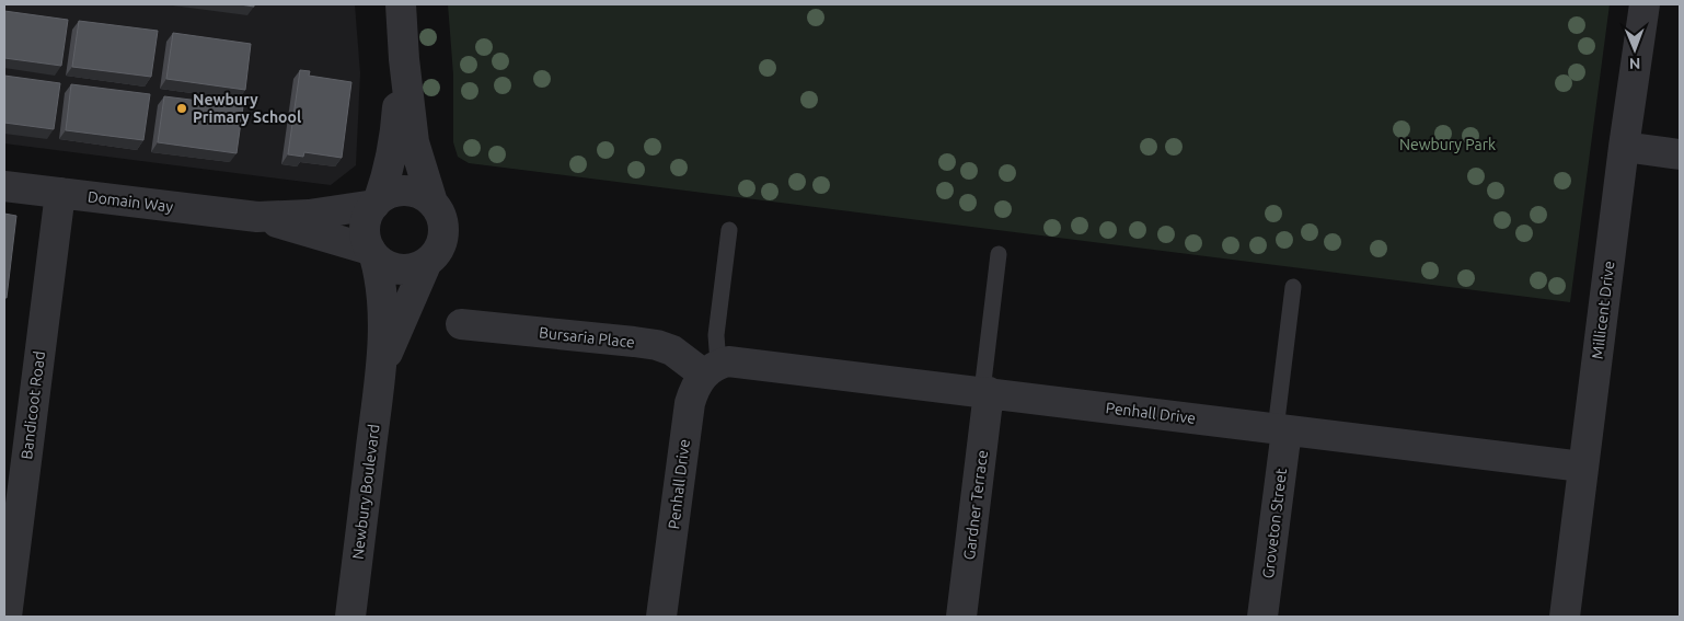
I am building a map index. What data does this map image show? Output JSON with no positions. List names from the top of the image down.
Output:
{
  "streets": {
    "street": [
      "Domain Way",
      "Millicent Drive",
      "Bursaria Place",
      "Bandicoot Road",
      "Penhall Drive",
      "Newbury Boulevard",
      "Gardner Terrace",
      "Groveton Street"
    ]
  },
  "crossings": [
    ["Domain Way", "Bandicoot Road"],
    ["Domain Way", "Newbury Boulevard"],
    ["Millicent Drive", "Penhall Drive"],
    ["Bursaria Place", "Penhall Drive"],
    ["Penhall Drive", "Gardner Terrace"],
    ["Penhall Drive", "Groveton Street"]
  ],
  "parks": ["Newbury Park"],
  "places": ["Newbury Primary School"],
  "north": "bottom"
}
